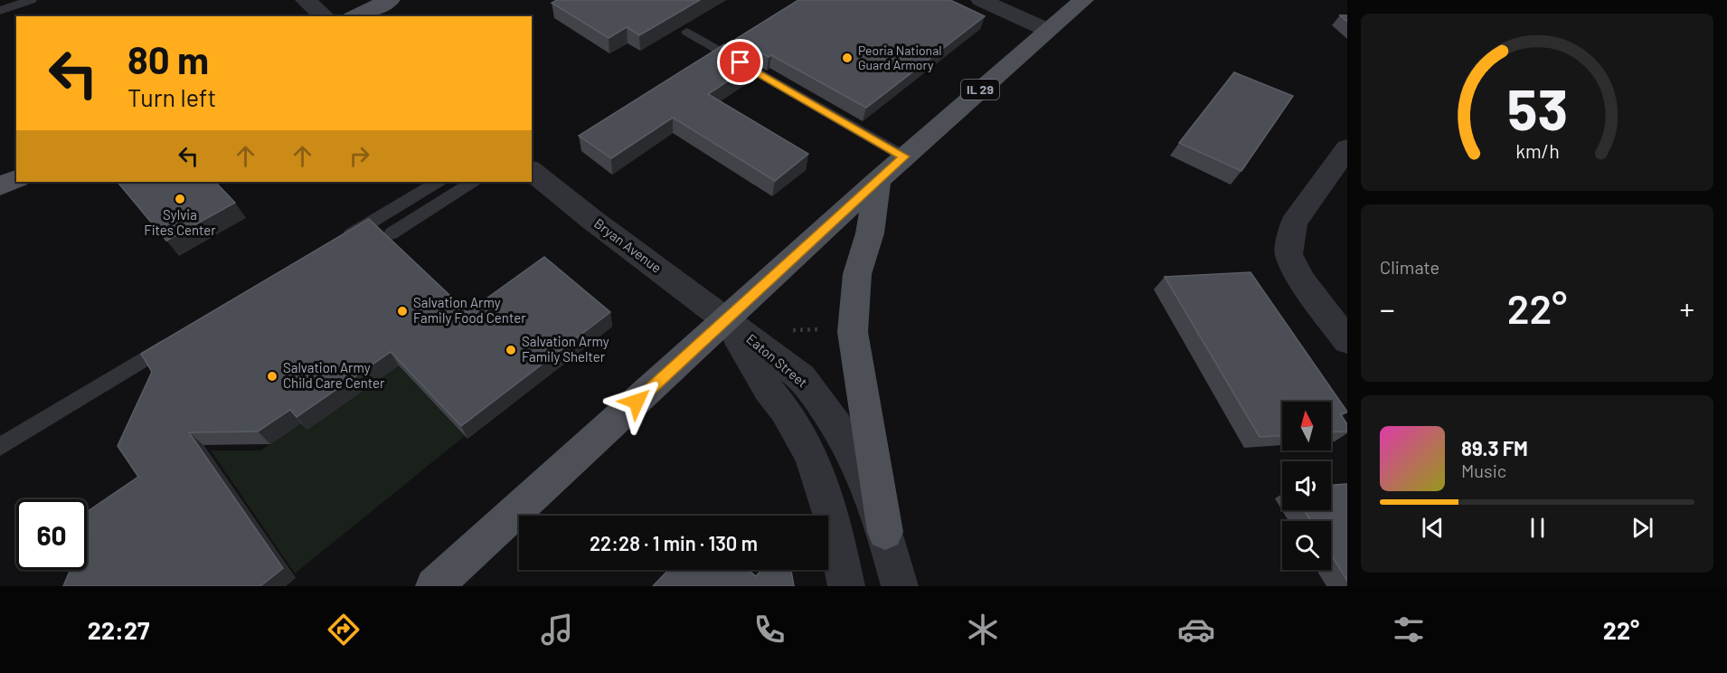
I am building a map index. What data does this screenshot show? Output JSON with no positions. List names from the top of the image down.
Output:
{
  "streets": {
    "main road": ["IL 29"],
    "street": ["Bryan Avenue", "Eaton Street"]
  },
  "crossings": [
    ["IL 29", "Bryan Avenue"],
    ["IL 29", "Eaton Street"],
    ["Bryan Avenue", "Eaton Street"]
  ],
  "places": [
    "Peoria National Guard Armory",
    "Sylvia Fites Center",
    "Salvation Army Family Food Center",
    "Salvation Army Family Shelter",
    "Salvation Army Child Care Center"
  ],
  "north": "top",
  "page": {
    "turn": ["80 m", "Turn left"],
    "tile": "Climate",
    "heat": ["−", "22°", "+"],
    "song": ["89.3 FM", "Music"],
    "limit": "60",
    "trip": "22:28 · 1 min · 130 m",
    "tabs": ["22:27", "22°"],
    "gauge": ["53", "km/h"]
  }
}
